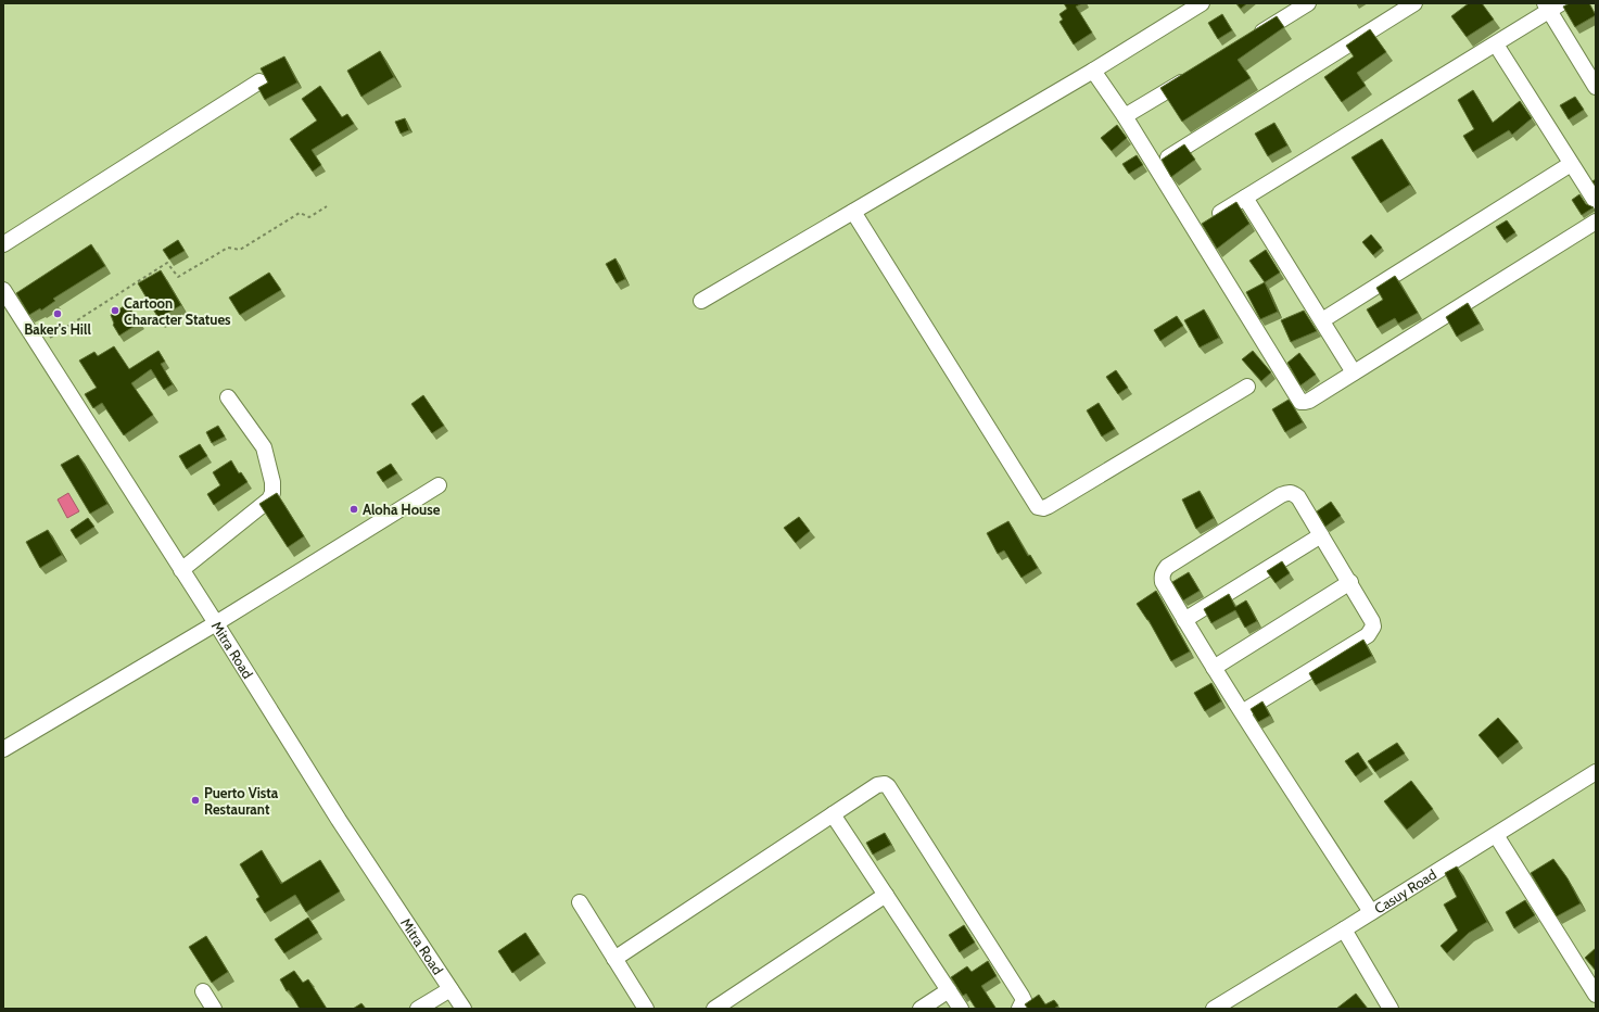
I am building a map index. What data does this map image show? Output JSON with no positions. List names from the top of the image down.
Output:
{
  "streets": {
    "street": ["Mitra Road", "Casuy Road"]
  },
  "places": [
    "Cartoon Character Statues",
    "Baker's Hill",
    "Aloha House",
    "Puerto Vista Restaurant"
  ]
}
